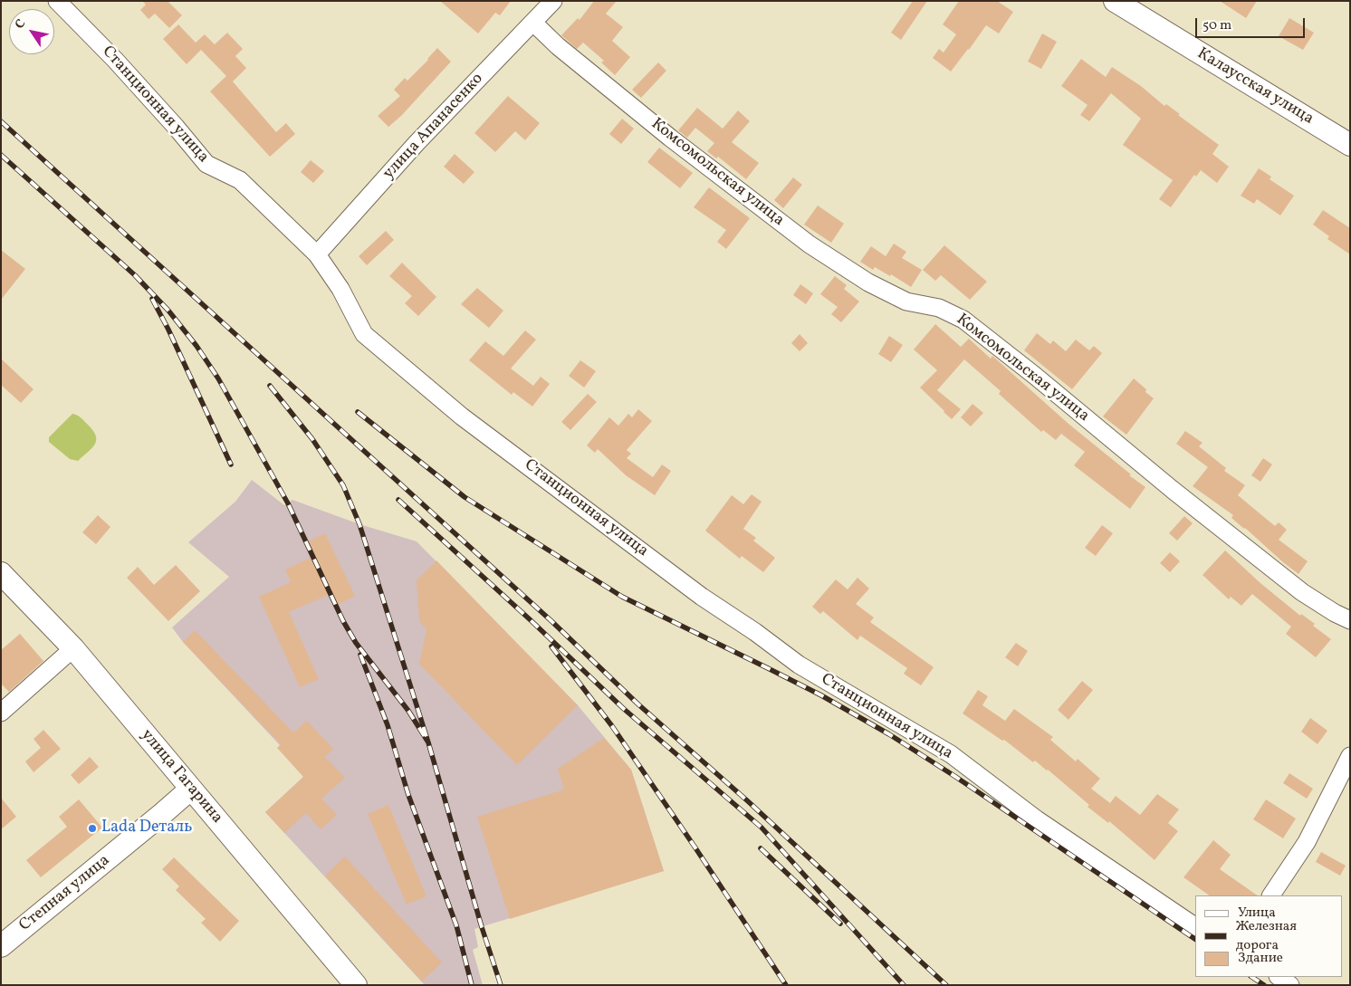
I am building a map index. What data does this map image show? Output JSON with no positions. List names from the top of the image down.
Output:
{
  "streets": {
    "street": [
      "Калаусская улица",
      "Станционная улица",
      "улица Апанасенко",
      "Комсомольская улица",
      "улица Гагарина",
      "Степная улица"
    ]
  },
  "crossings": [
    ["Станционная улица", "улица Апанасенко"],
    ["улица Апанасенко", "Комсомольская улица"],
    ["улица Гагарина", "Степная улица"]
  ],
  "places": ["Lada Dеталь"],
  "legend": ["Улица", "Железная дорога", "Здание"],
  "scale_bar": "50 m",
  "north": "top left"
}
